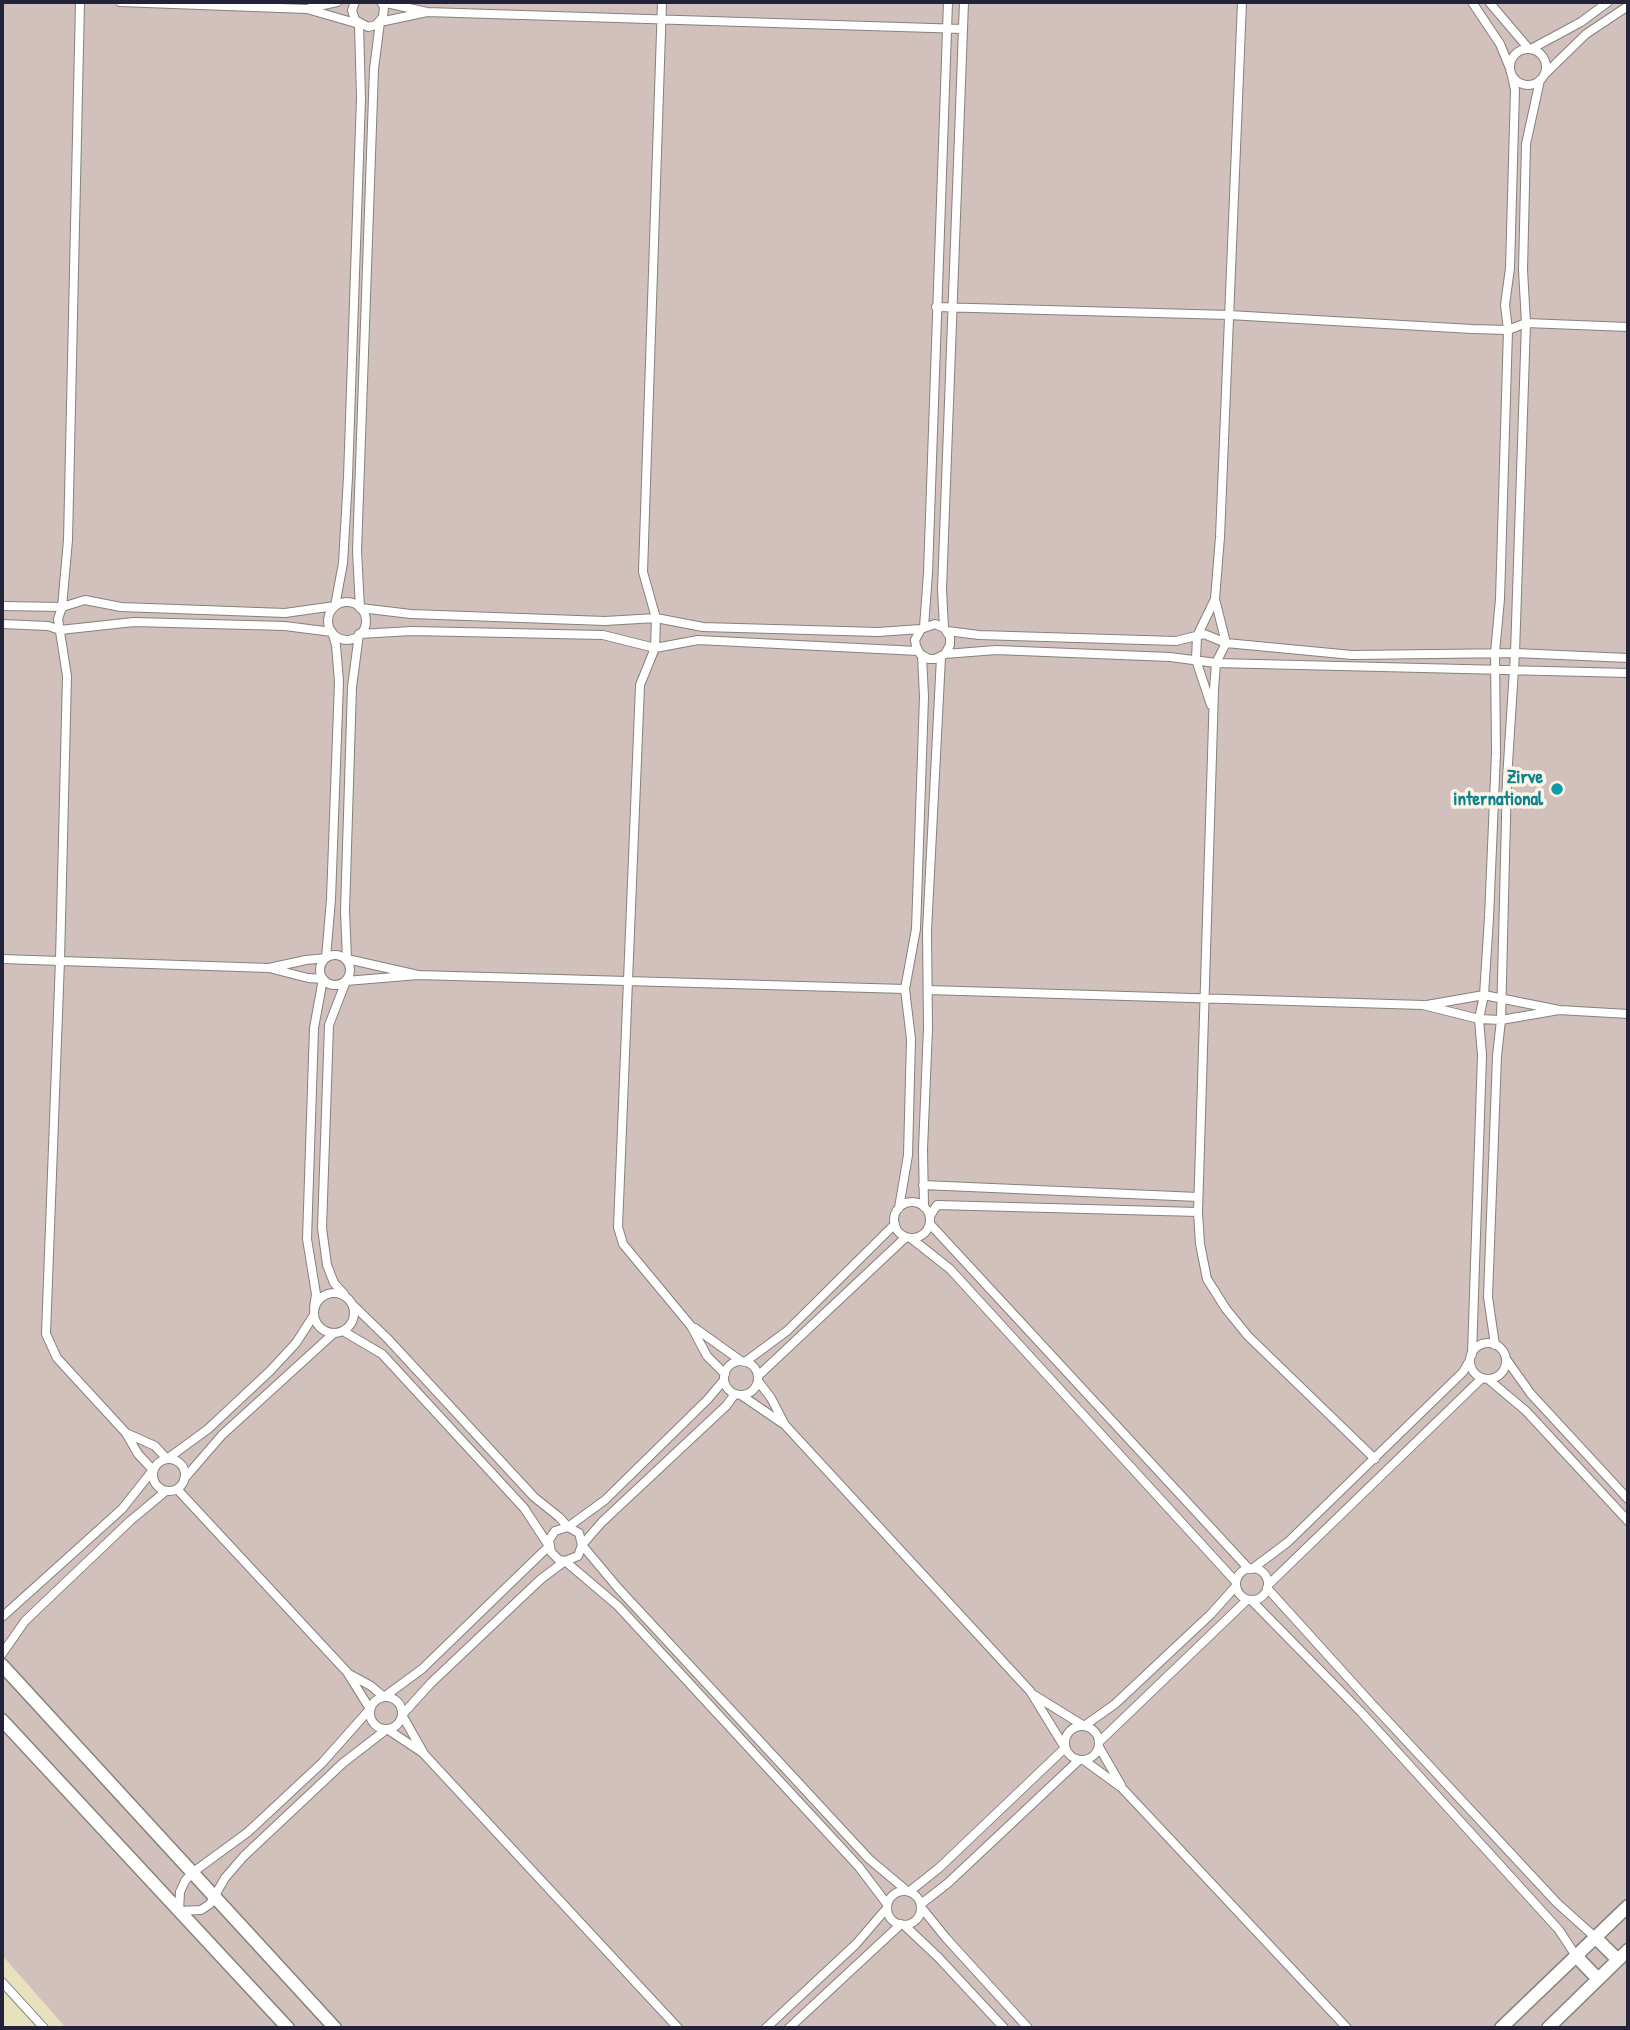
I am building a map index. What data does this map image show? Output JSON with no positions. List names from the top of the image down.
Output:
{
  "places": ["Zirve international"]
}
